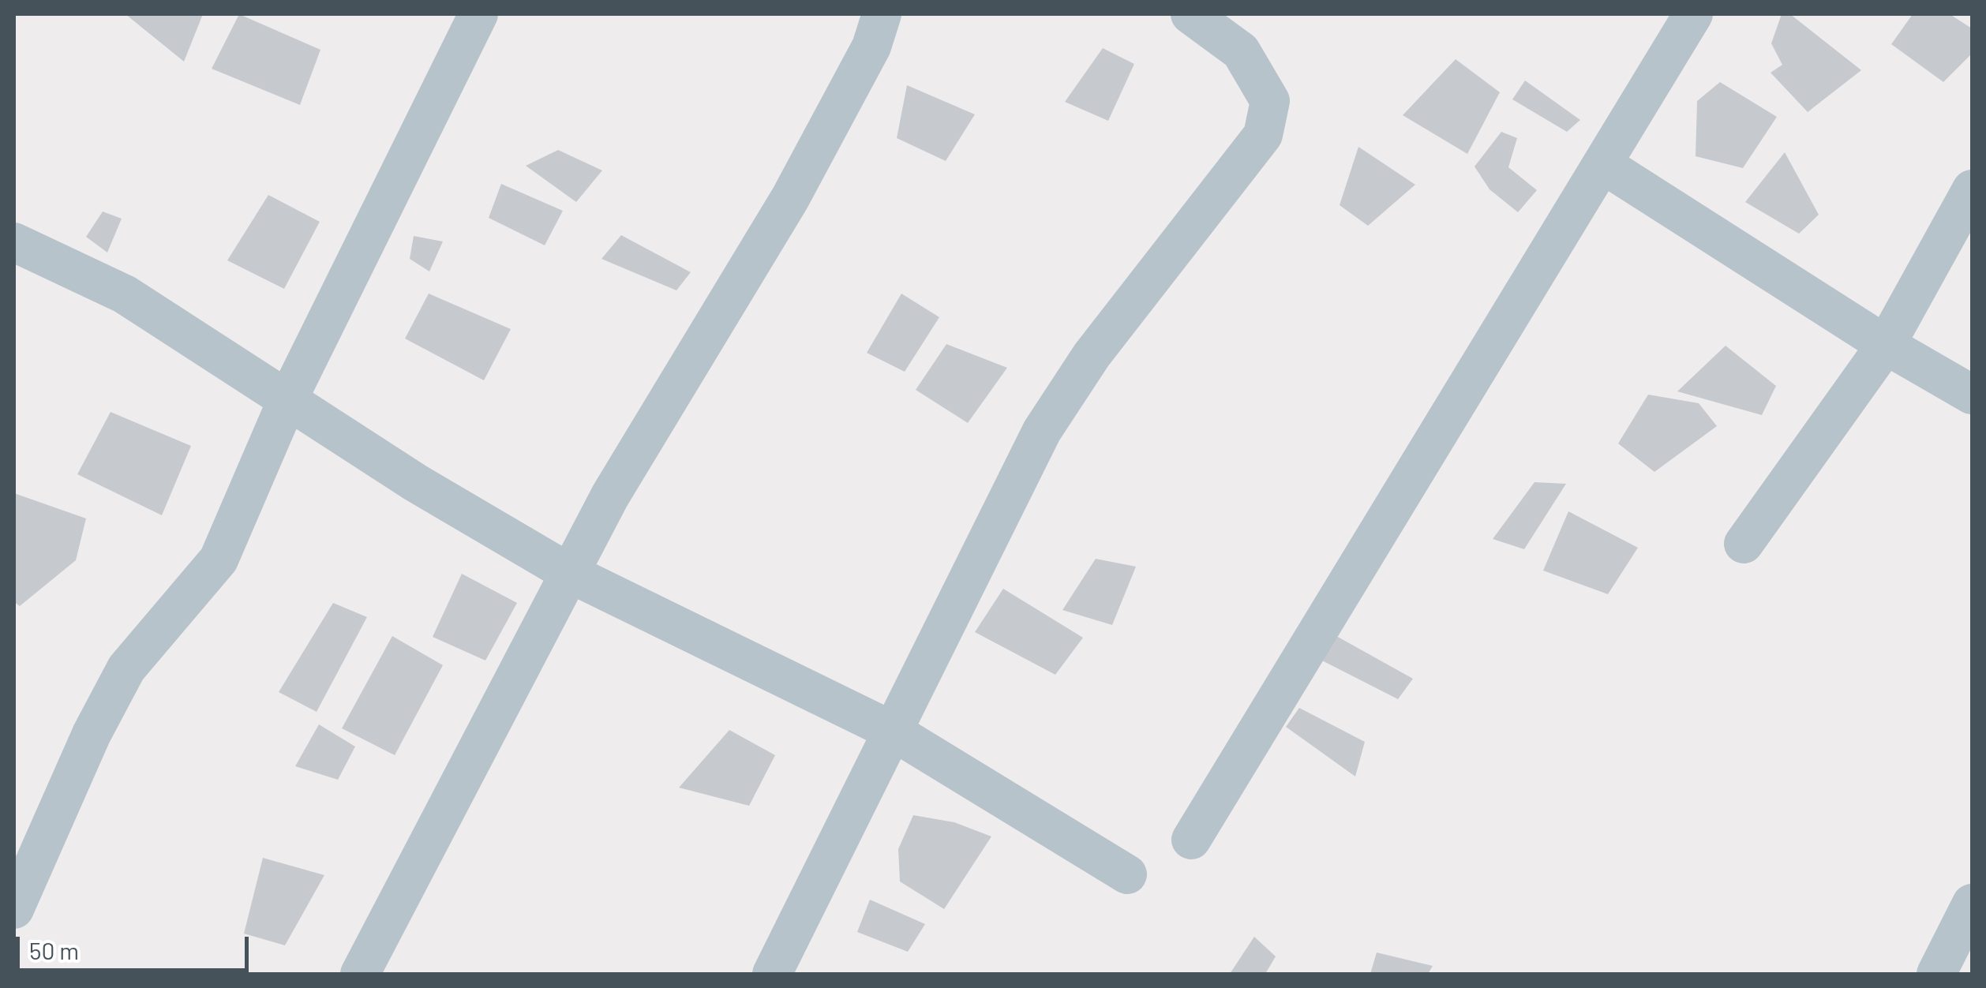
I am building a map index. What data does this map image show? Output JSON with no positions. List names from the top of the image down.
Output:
{
  "scale_bar": "50 m"
}
